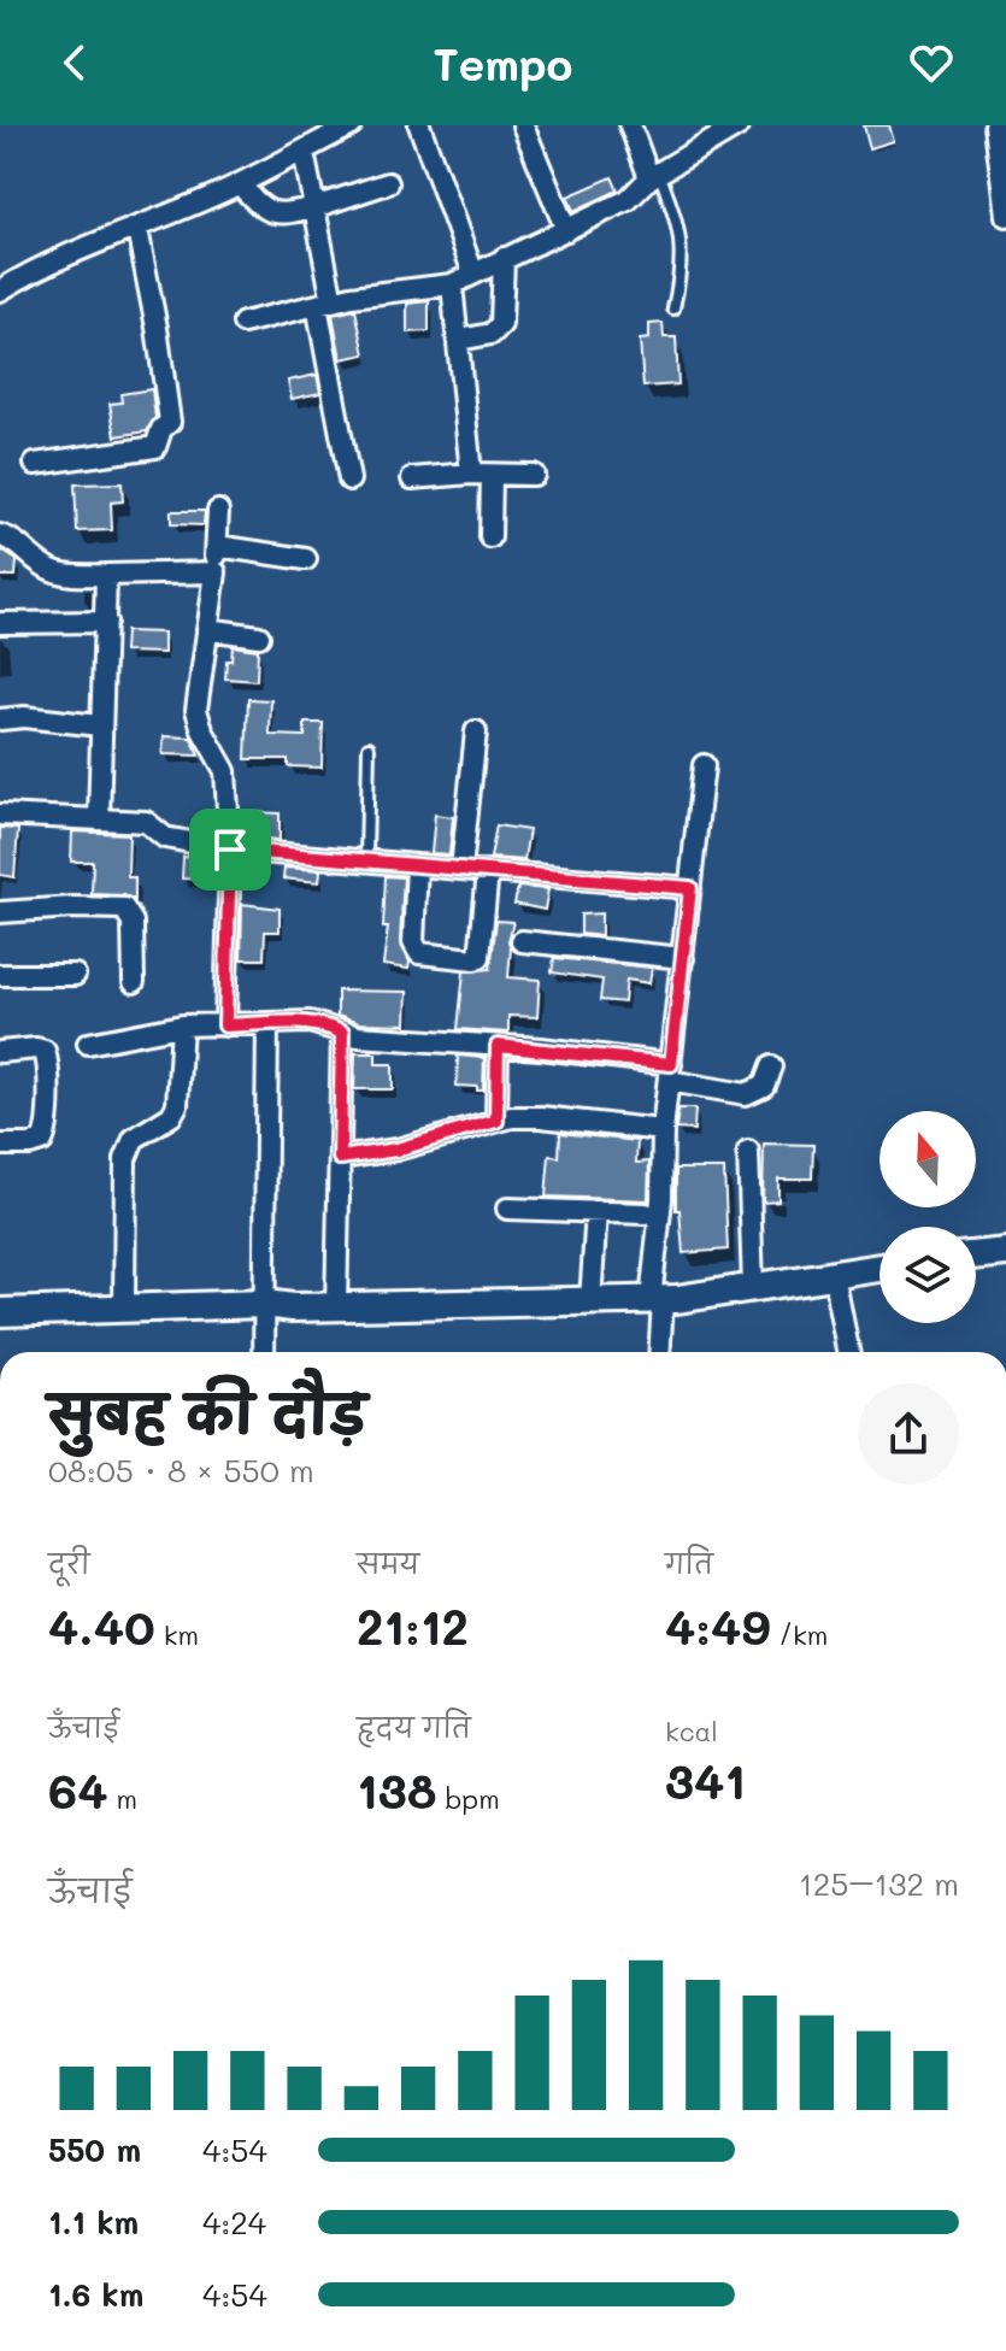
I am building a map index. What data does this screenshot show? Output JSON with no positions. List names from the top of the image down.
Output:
{
  "north": "top",
  "page": {
    "header": "Tempo",
    "heading": ["सुबह की दौड़", "08:05 · 8 × 550 m"],
    "stats": [
      ["दूरी", "4.40 km"],
      ["समय", "21:12"],
      ["गति", "4:49 /km"],
      ["ऊँचाई", "64 m"],
      ["हृदय गति", "138 bpm"],
      ["kcal", "341"]
    ],
    "chart": ["ऊँचाई", "125–132 m"],
    "list": [
      {
        "name": "550 m",
        "note": "4:54"
      },
      {
        "name": "1.1 km",
        "note": "4:24"
      },
      {
        "name": "1.6 km",
        "note": "4:54"
      }
    ]
  }
}
